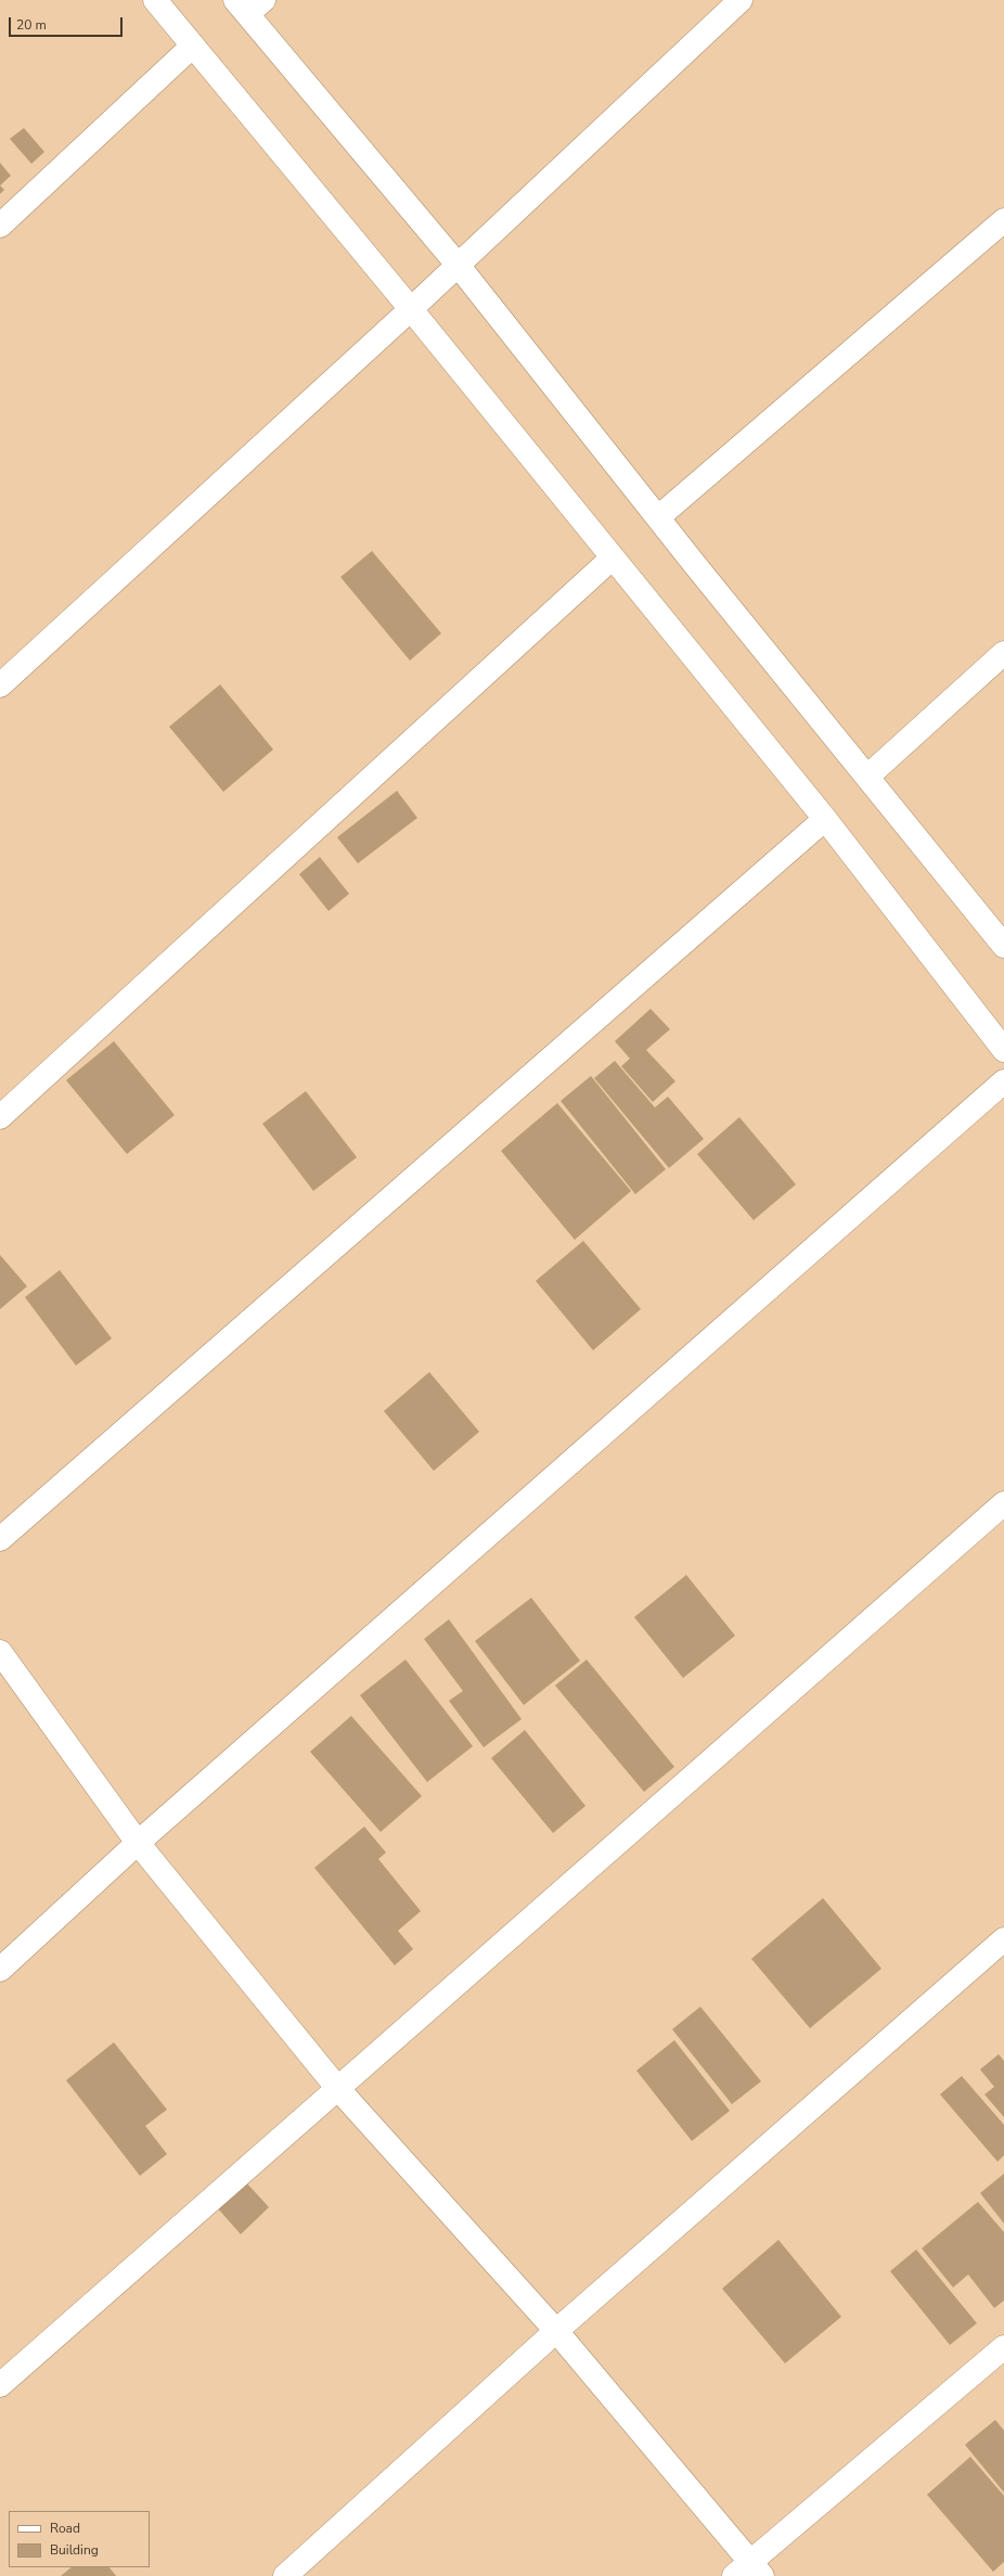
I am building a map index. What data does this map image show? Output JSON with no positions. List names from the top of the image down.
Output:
{
  "legend": ["Road", "Building"],
  "scale_bar": "20 m"
}
